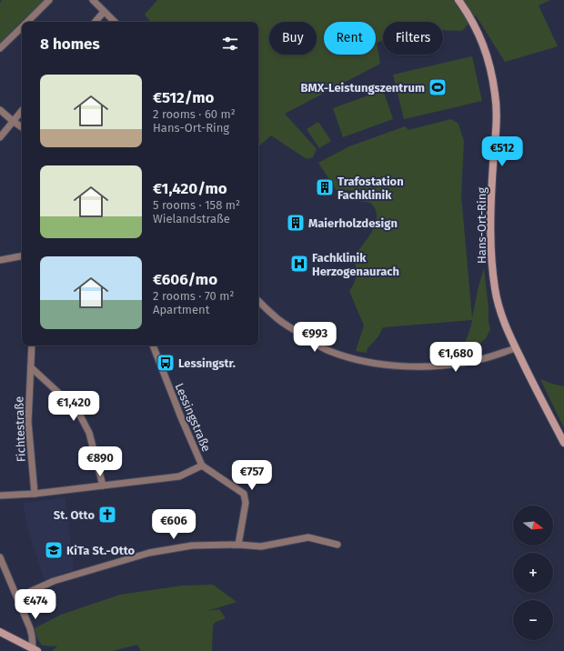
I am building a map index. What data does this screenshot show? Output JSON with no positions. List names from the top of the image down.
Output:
{
  "streets": {
    "main road": ["Hans-Ort-Ring"],
    "street": ["Lessingstraße", "Fichtestraße"]
  },
  "places": {
    "sports": ["BMX-Leistungszentrum"],
    "building": ["Trafostation Fachklinik", "Maierholzdesign"],
    "hospital": ["Fachklinik Herzogenaurach"],
    "bus stop": ["Lessingstr."],
    "church": ["St. Otto"],
    "school or university": ["KiTa St.-Otto"]
  },
  "north": "right",
  "page": {
    "chip": ["Buy", "Rent", "Filters"],
    "heading": "8 homes",
    "list": [
      {
        "name": "€512/mo",
        "note": "2 rooms · 60 m² · Hans-Ort-Ring"
      },
      {
        "name": "€1,420/mo",
        "note": "5 rooms · 158 m² · Wielandstraße"
      },
      {
        "name": "€606/mo",
        "note": "2 rooms · 70 m² · Apartment"
      }
    ],
    "price": [
      "€512",
      "€993",
      "€1,680",
      "€1,420",
      "€890",
      "€757",
      "€606",
      "€474"
    ],
    "map_buttons": ["+", "−"]
  }
}
